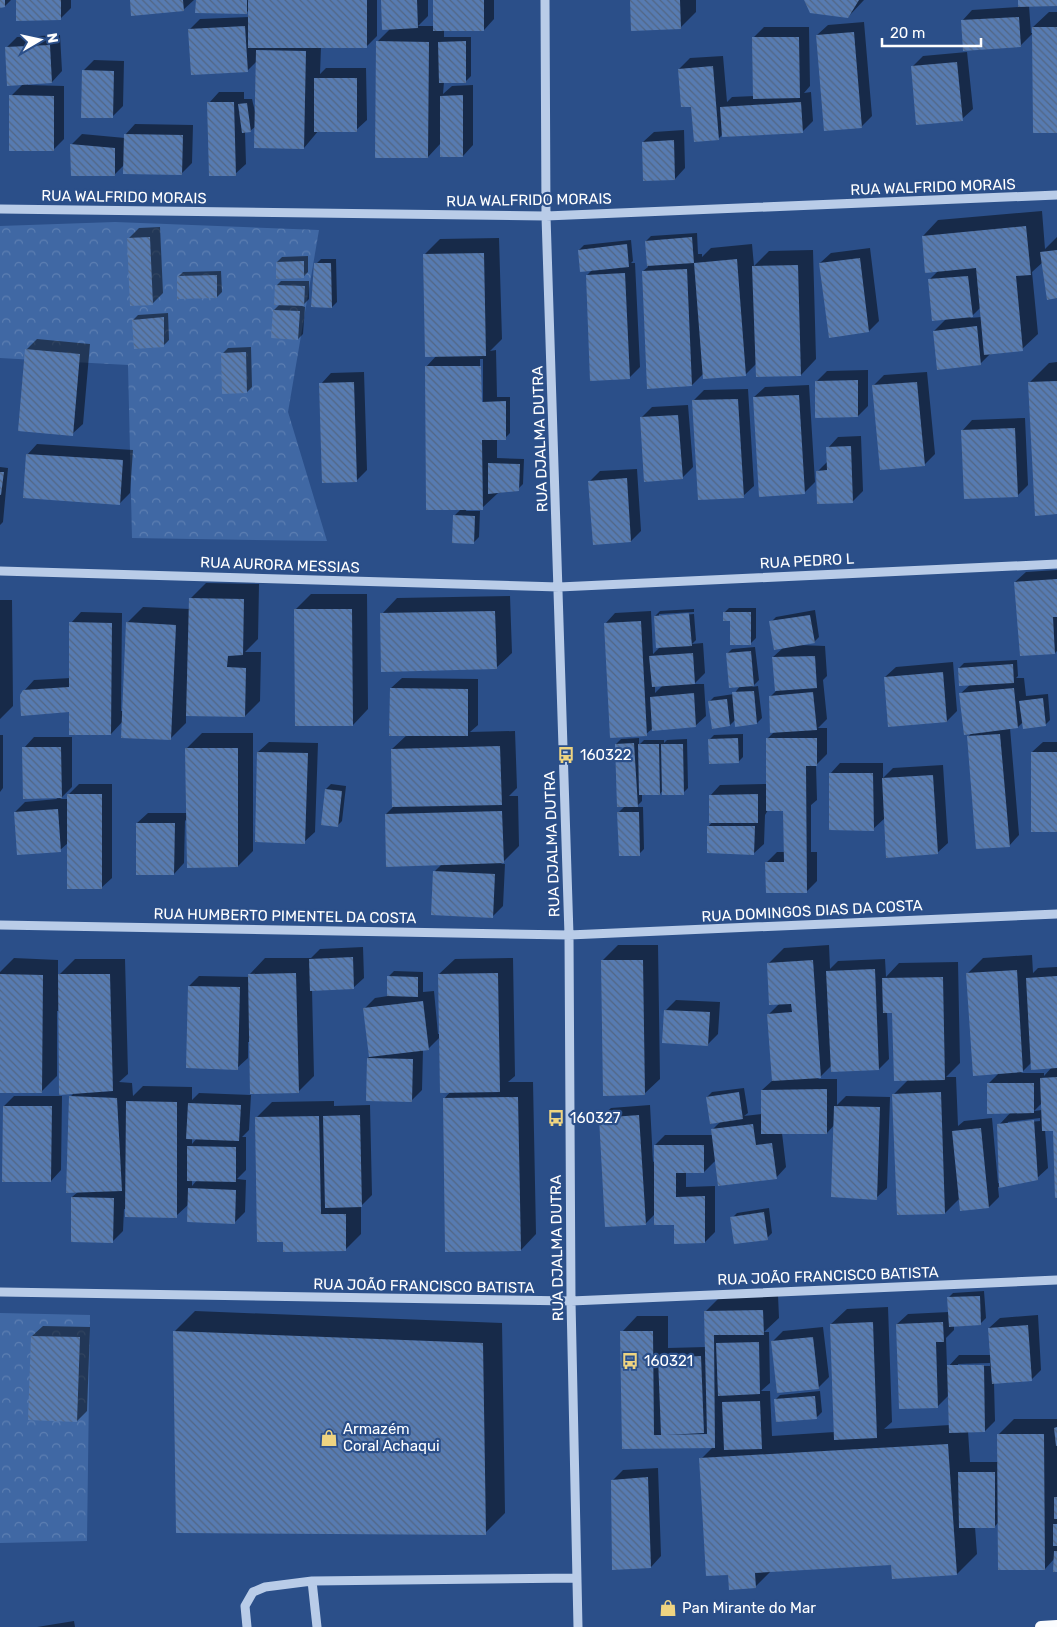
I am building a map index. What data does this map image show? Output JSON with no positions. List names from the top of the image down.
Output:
{
  "streets": {
    "street": [
      "RUA WALFRIDO MORAIS",
      "RUA DJALMA DUTRA",
      "RUA PEDRO L",
      "RUA AURORA MESSIAS",
      "RUA DOMINGOS DIAS DA COSTA",
      "RUA HUMBERTO PIMENTEL DA COSTA",
      "RUA JOÃO FRANCISCO BATISTA"
    ]
  },
  "crossings": [
    ["RUA WALFRIDO MORAIS", "RUA DJALMA DUTRA"],
    ["RUA DJALMA DUTRA", "RUA PEDRO L"],
    ["RUA DJALMA DUTRA", "RUA AURORA MESSIAS"],
    ["RUA DJALMA DUTRA", "RUA DOMINGOS DIAS DA COSTA"],
    ["RUA DJALMA DUTRA", "RUA HUMBERTO PIMENTEL DA COSTA"],
    ["RUA DJALMA DUTRA", "RUA JOÃO FRANCISCO BATISTA"],
    ["RUA PEDRO L", "RUA AURORA MESSIAS"],
    ["RUA DOMINGOS DIAS DA COSTA", "RUA HUMBERTO PIMENTEL DA COSTA"]
  ],
  "places": {
    "bus stop": ["160322", "160327", "160321"],
    "shop": ["Armazém Coral Achaqui", "Pan Mirante do Mar"]
  },
  "scale_bar": "20 m",
  "north": "right"
}
